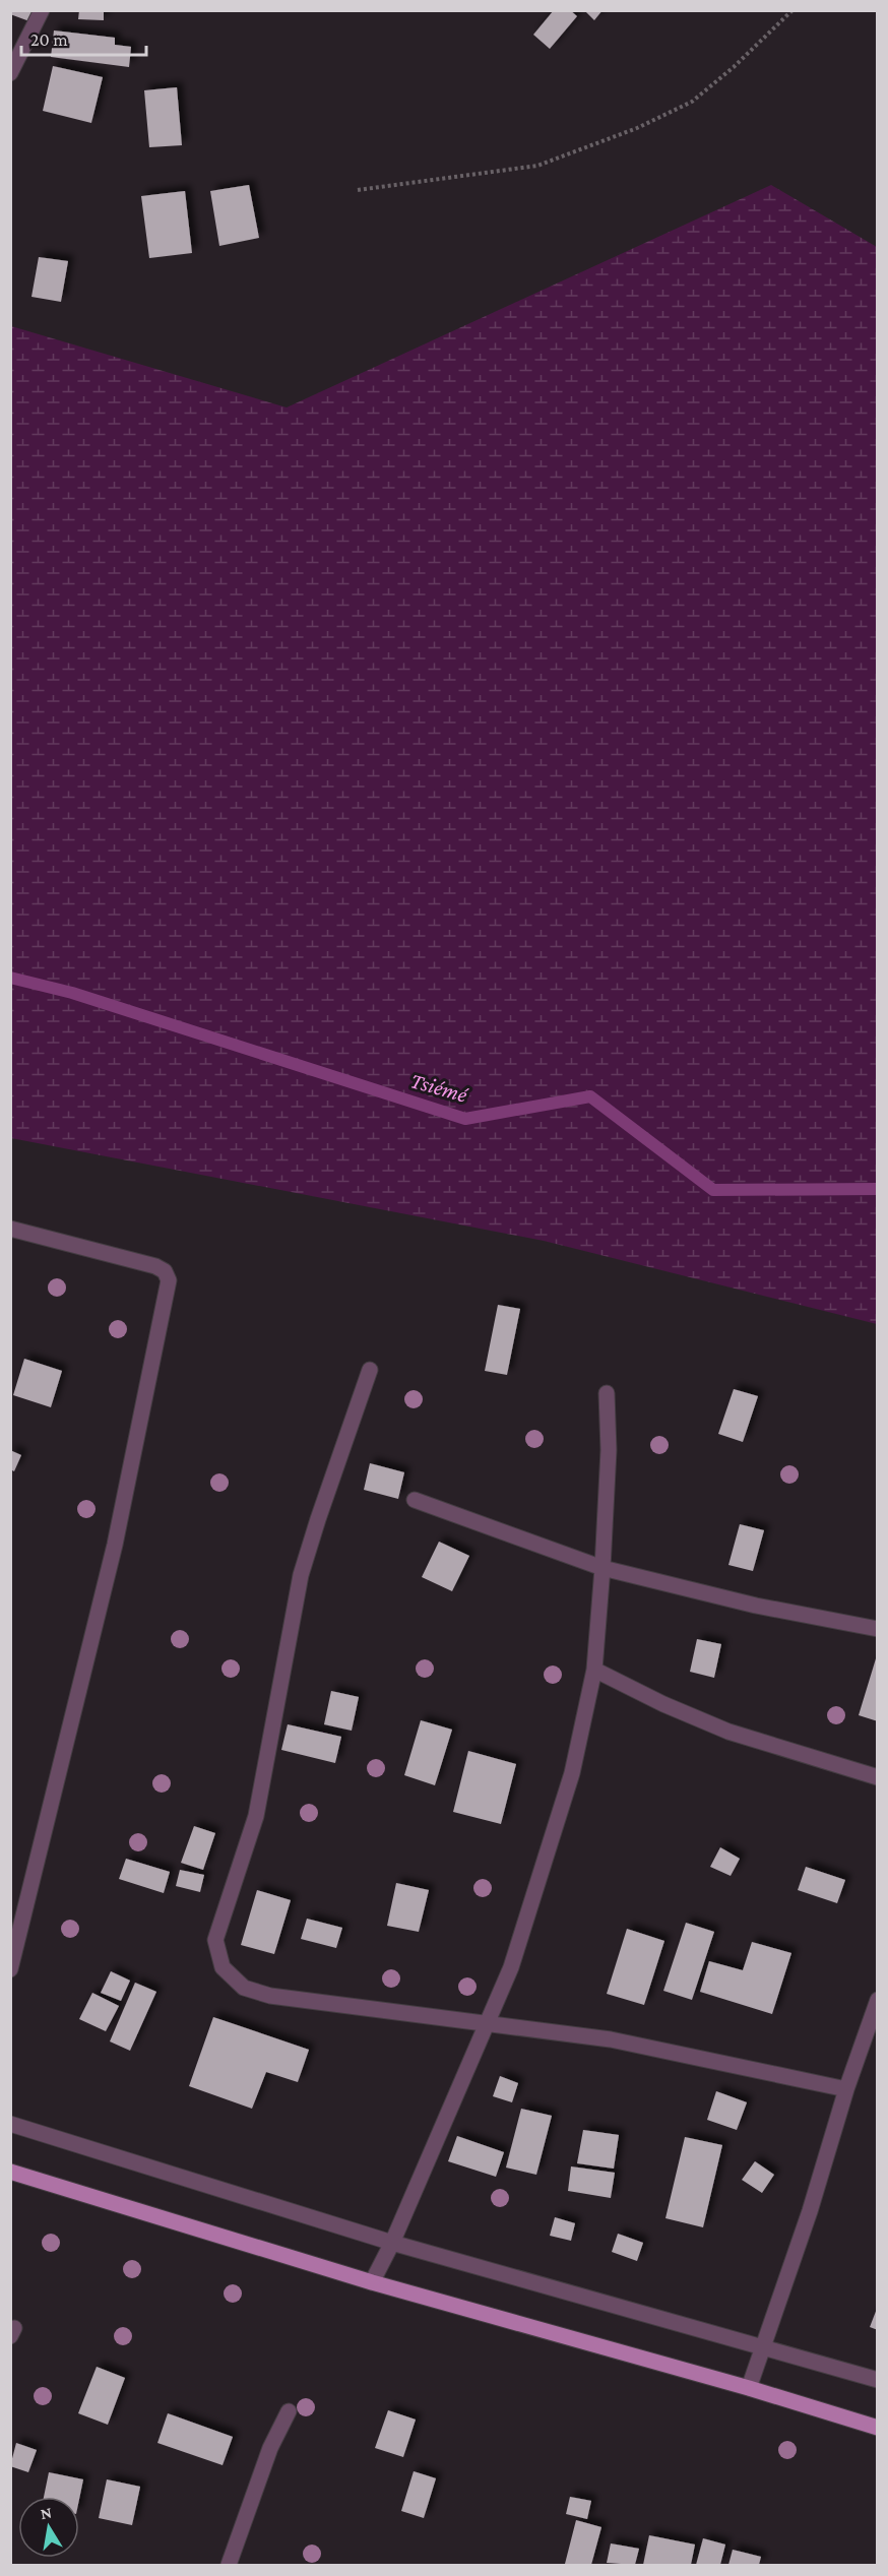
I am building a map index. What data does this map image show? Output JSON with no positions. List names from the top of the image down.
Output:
{
  "water": ["Tsiémé"],
  "scale_bar": "20 m",
  "north": "top"
}
